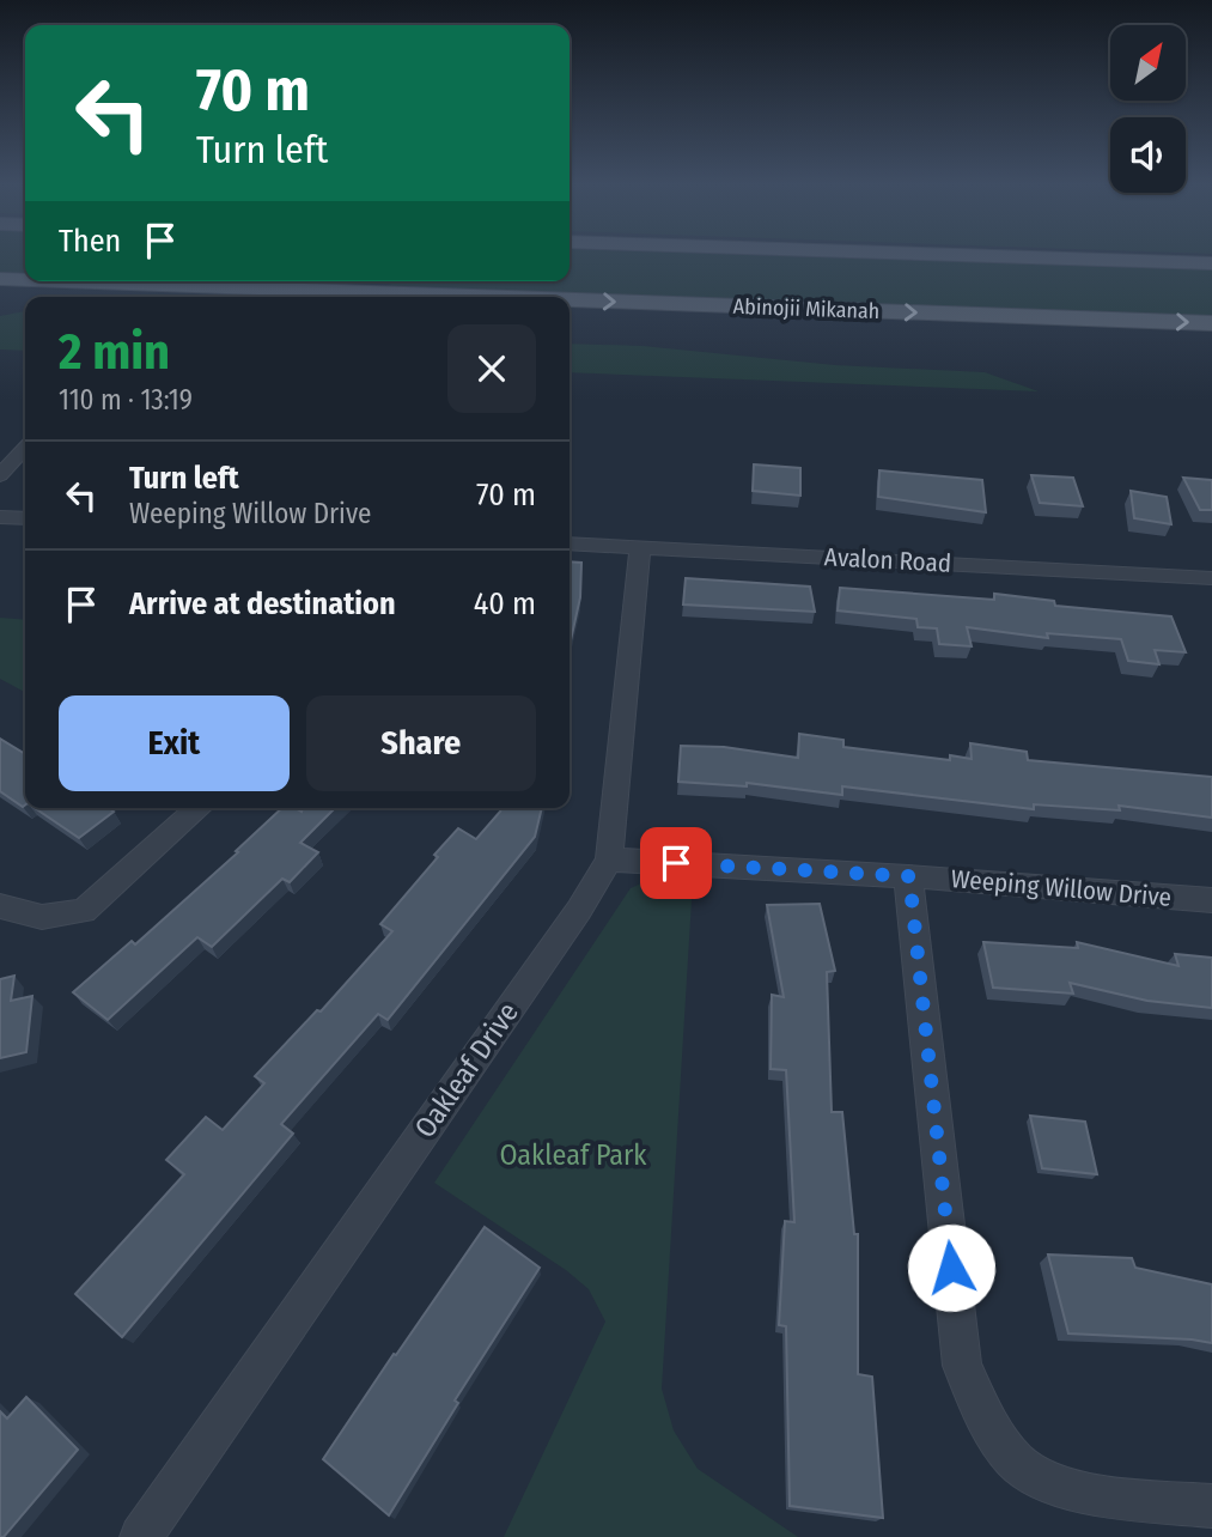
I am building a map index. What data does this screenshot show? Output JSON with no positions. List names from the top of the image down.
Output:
{
  "streets": {
    "main road": ["Abinojii Mikanah"],
    "street": ["Avalon Road", "Weeping Willow Drive", "Oakleaf Drive"]
  },
  "crossings": [
    ["Avalon Road", "Oakleaf Drive"],
    ["Weeping Willow Drive", "Oakleaf Drive"]
  ],
  "parks": ["Oakleaf Park"],
  "north": "top right",
  "page": {
    "turn": ["70 m", "Turn left"],
    "then": "Then",
    "heading": ["2 min", "110 m · 13:19"],
    "list": [
      {
        "name": "Turn left",
        "note": "Weeping Willow Drive",
        "value": "70 m"
      },
      {
        "name": "Arrive at destination",
        "value": "40 m"
      }
    ],
    "buttons": ["Exit", "Share"]
  }
}
